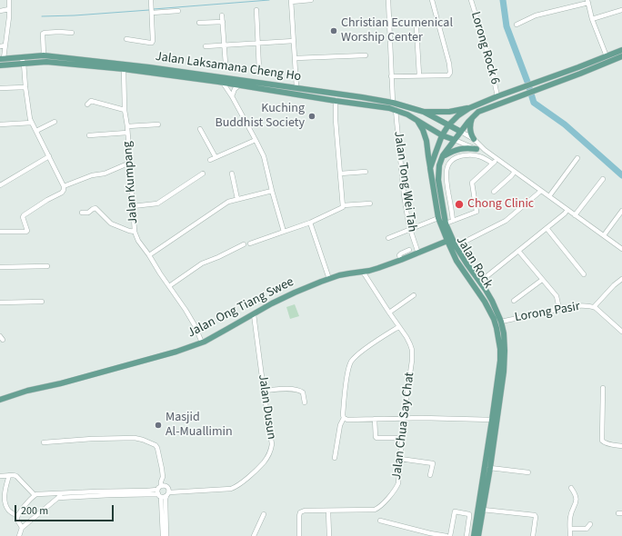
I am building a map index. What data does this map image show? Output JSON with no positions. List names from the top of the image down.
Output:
{
  "streets": {
    "main road": ["Jalan Laksamana Cheng Ho", "Jalan Rock", "Jalan Ong Tiang Swee"],
    "street": [
      "Lorong Rock 6",
      "Jalan Tong Wei Tah",
      "Jalan Kumpang",
      "Lorong Pasir",
      "Jalan Dusun",
      "Jalan Chua Say Chat"
    ]
  },
  "crossings": [
    ["Lorong Rock 6", "Jalan Rock"],
    ["Jalan Laksamana Cheng Ho", "Jalan Tong Wei Tah"],
    ["Jalan Laksamana Cheng Ho", "Jalan Kumpang"],
    ["Jalan Laksamana Cheng Ho", "Jalan Rock"],
    ["Jalan Tong Wei Tah", "Jalan Ong Tiang Swee"],
    ["Jalan Kumpang", "Jalan Ong Tiang Swee"],
    ["Jalan Rock", "Jalan Ong Tiang Swee"],
    ["Jalan Rock", "Lorong Pasir"],
    ["Jalan Ong Tiang Swee", "Jalan Dusun"],
    ["Jalan Ong Tiang Swee", "Jalan Chua Say Chat"]
  ],
  "places": [
    "Christian Ecumenical Worship Center",
    "Kuching Buddhist Society",
    "Chong Clinic",
    "Masjid Al-Muallimin"
  ],
  "scale_bar": "200 m"
}
